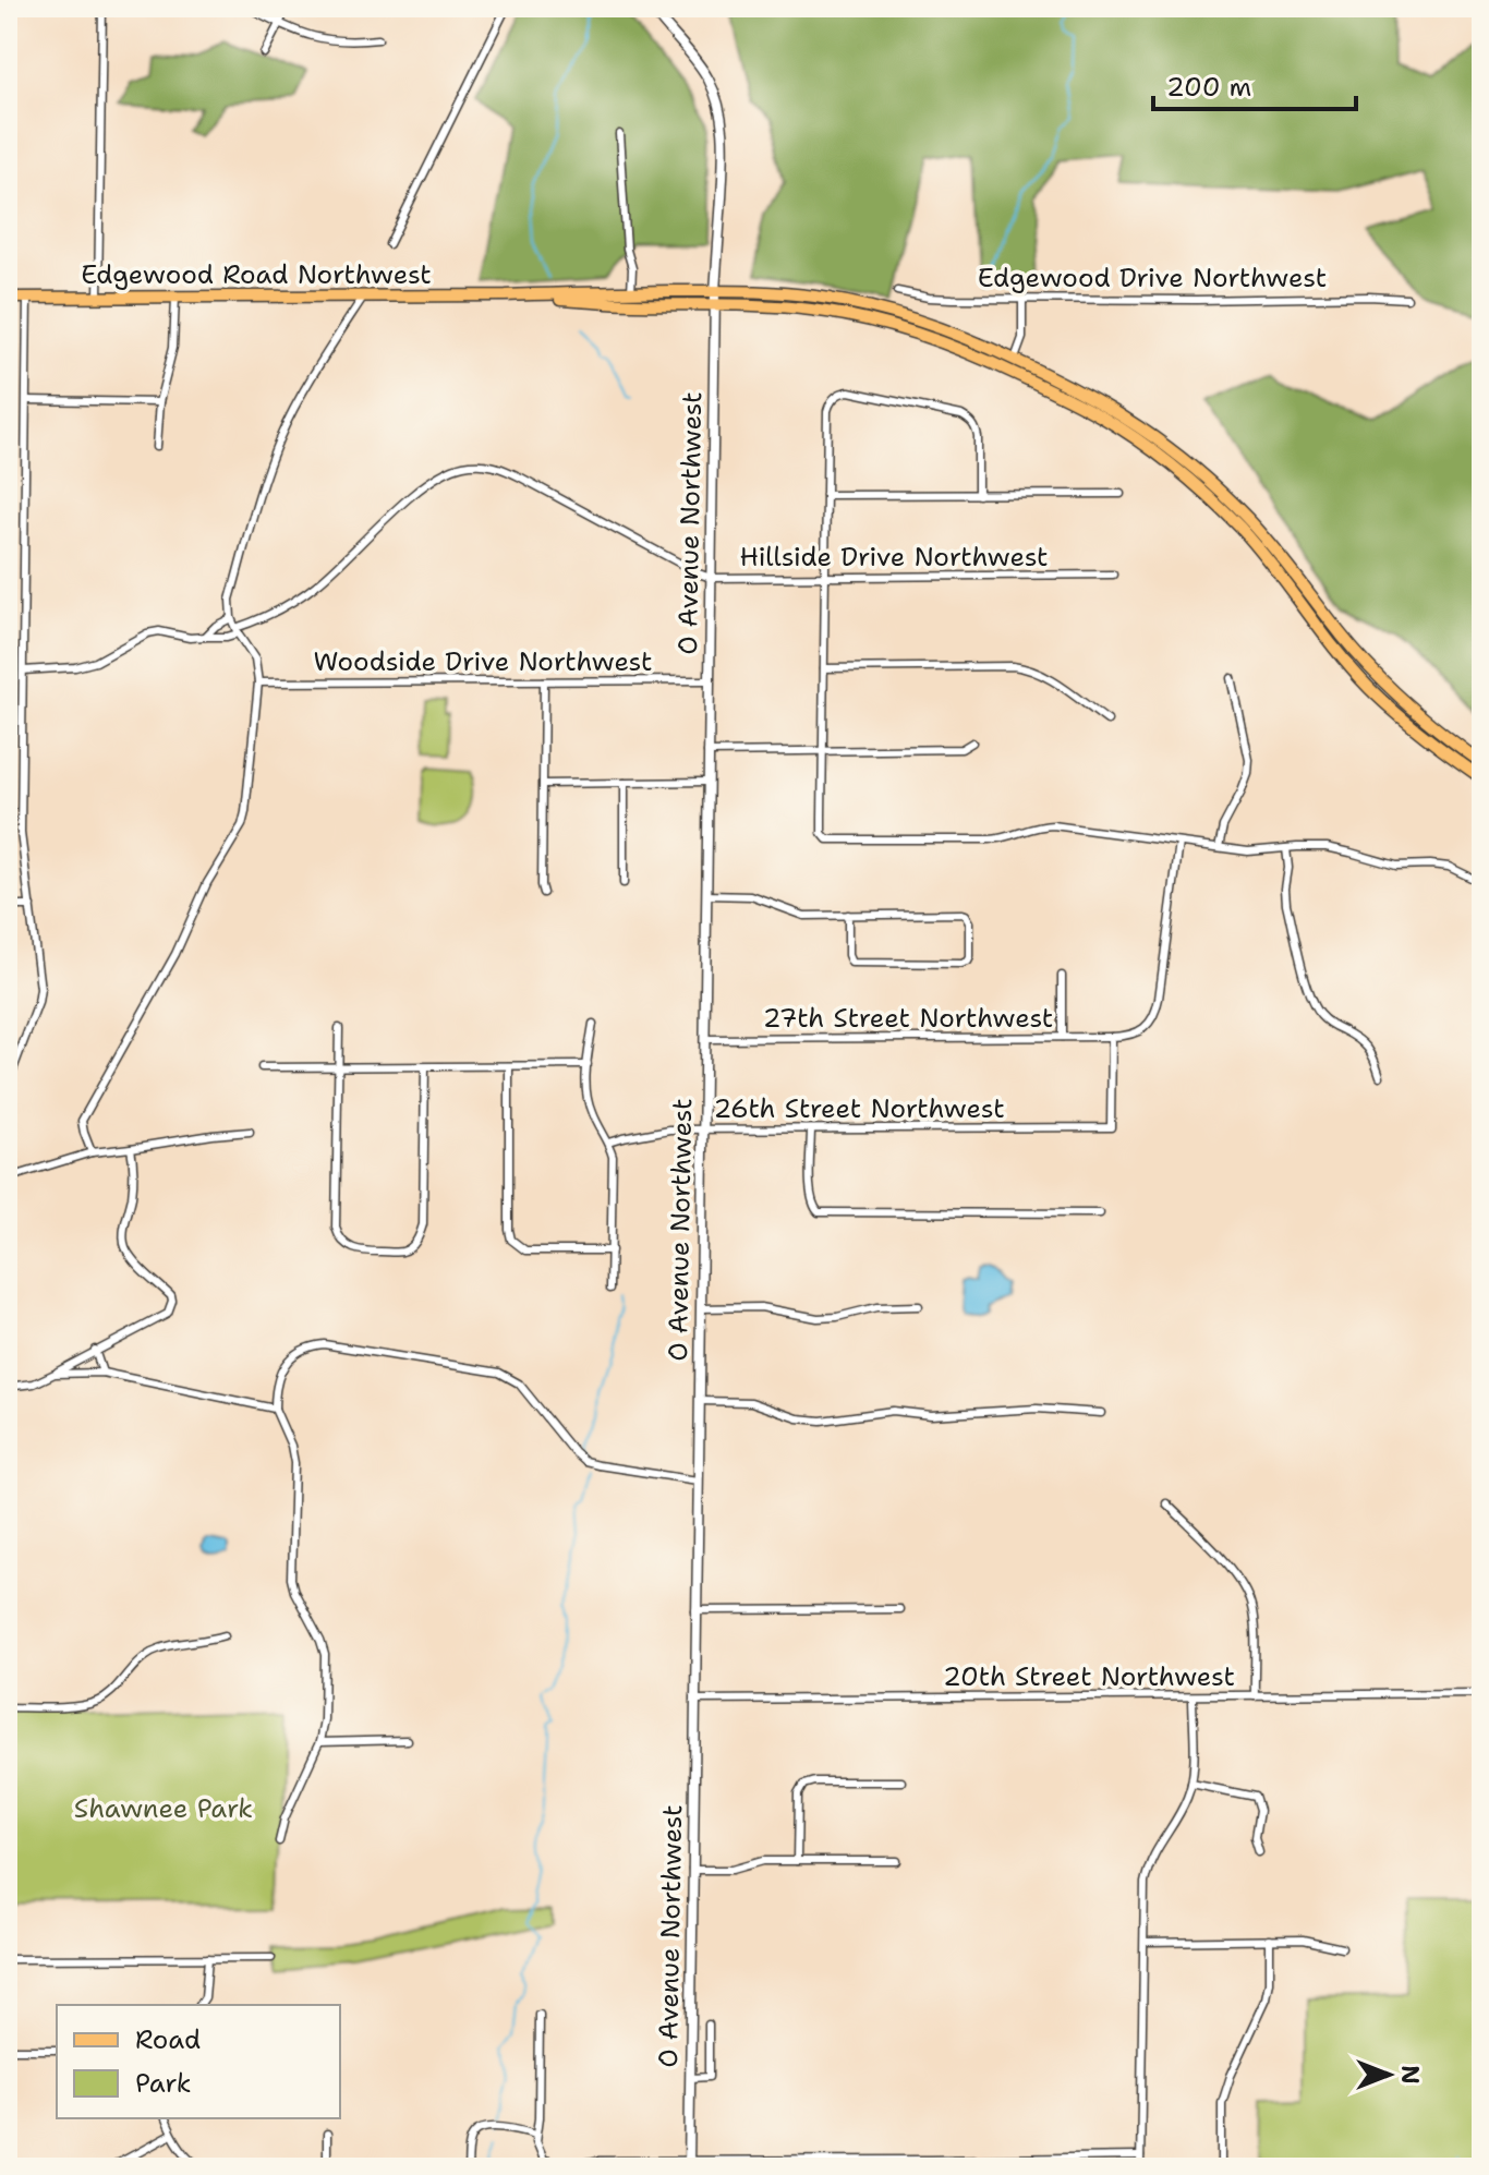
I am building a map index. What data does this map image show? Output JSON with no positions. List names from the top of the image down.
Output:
{
  "streets": {
    "main road": ["Edgewood Road Northwest"],
    "street": [
      "Edgewood Drive Northwest",
      "O Avenue Northwest",
      "Hillside Drive Northwest",
      "Woodside Drive Northwest",
      "27th Street Northwest",
      "26th Street Northwest",
      "20th Street Northwest"
    ]
  },
  "crossings": [
    ["Edgewood Road Northwest", "O Avenue Northwest"],
    ["O Avenue Northwest", "Hillside Drive Northwest"],
    ["O Avenue Northwest", "Woodside Drive Northwest"],
    ["O Avenue Northwest", "27th Street Northwest"],
    ["O Avenue Northwest", "26th Street Northwest"],
    ["O Avenue Northwest", "20th Street Northwest"],
    ["27th Street Northwest", "26th Street Northwest"]
  ],
  "parks": ["Shawnee Park"],
  "legend": ["Road", "Park"],
  "scale_bar": "200 m",
  "north": "right"
}
